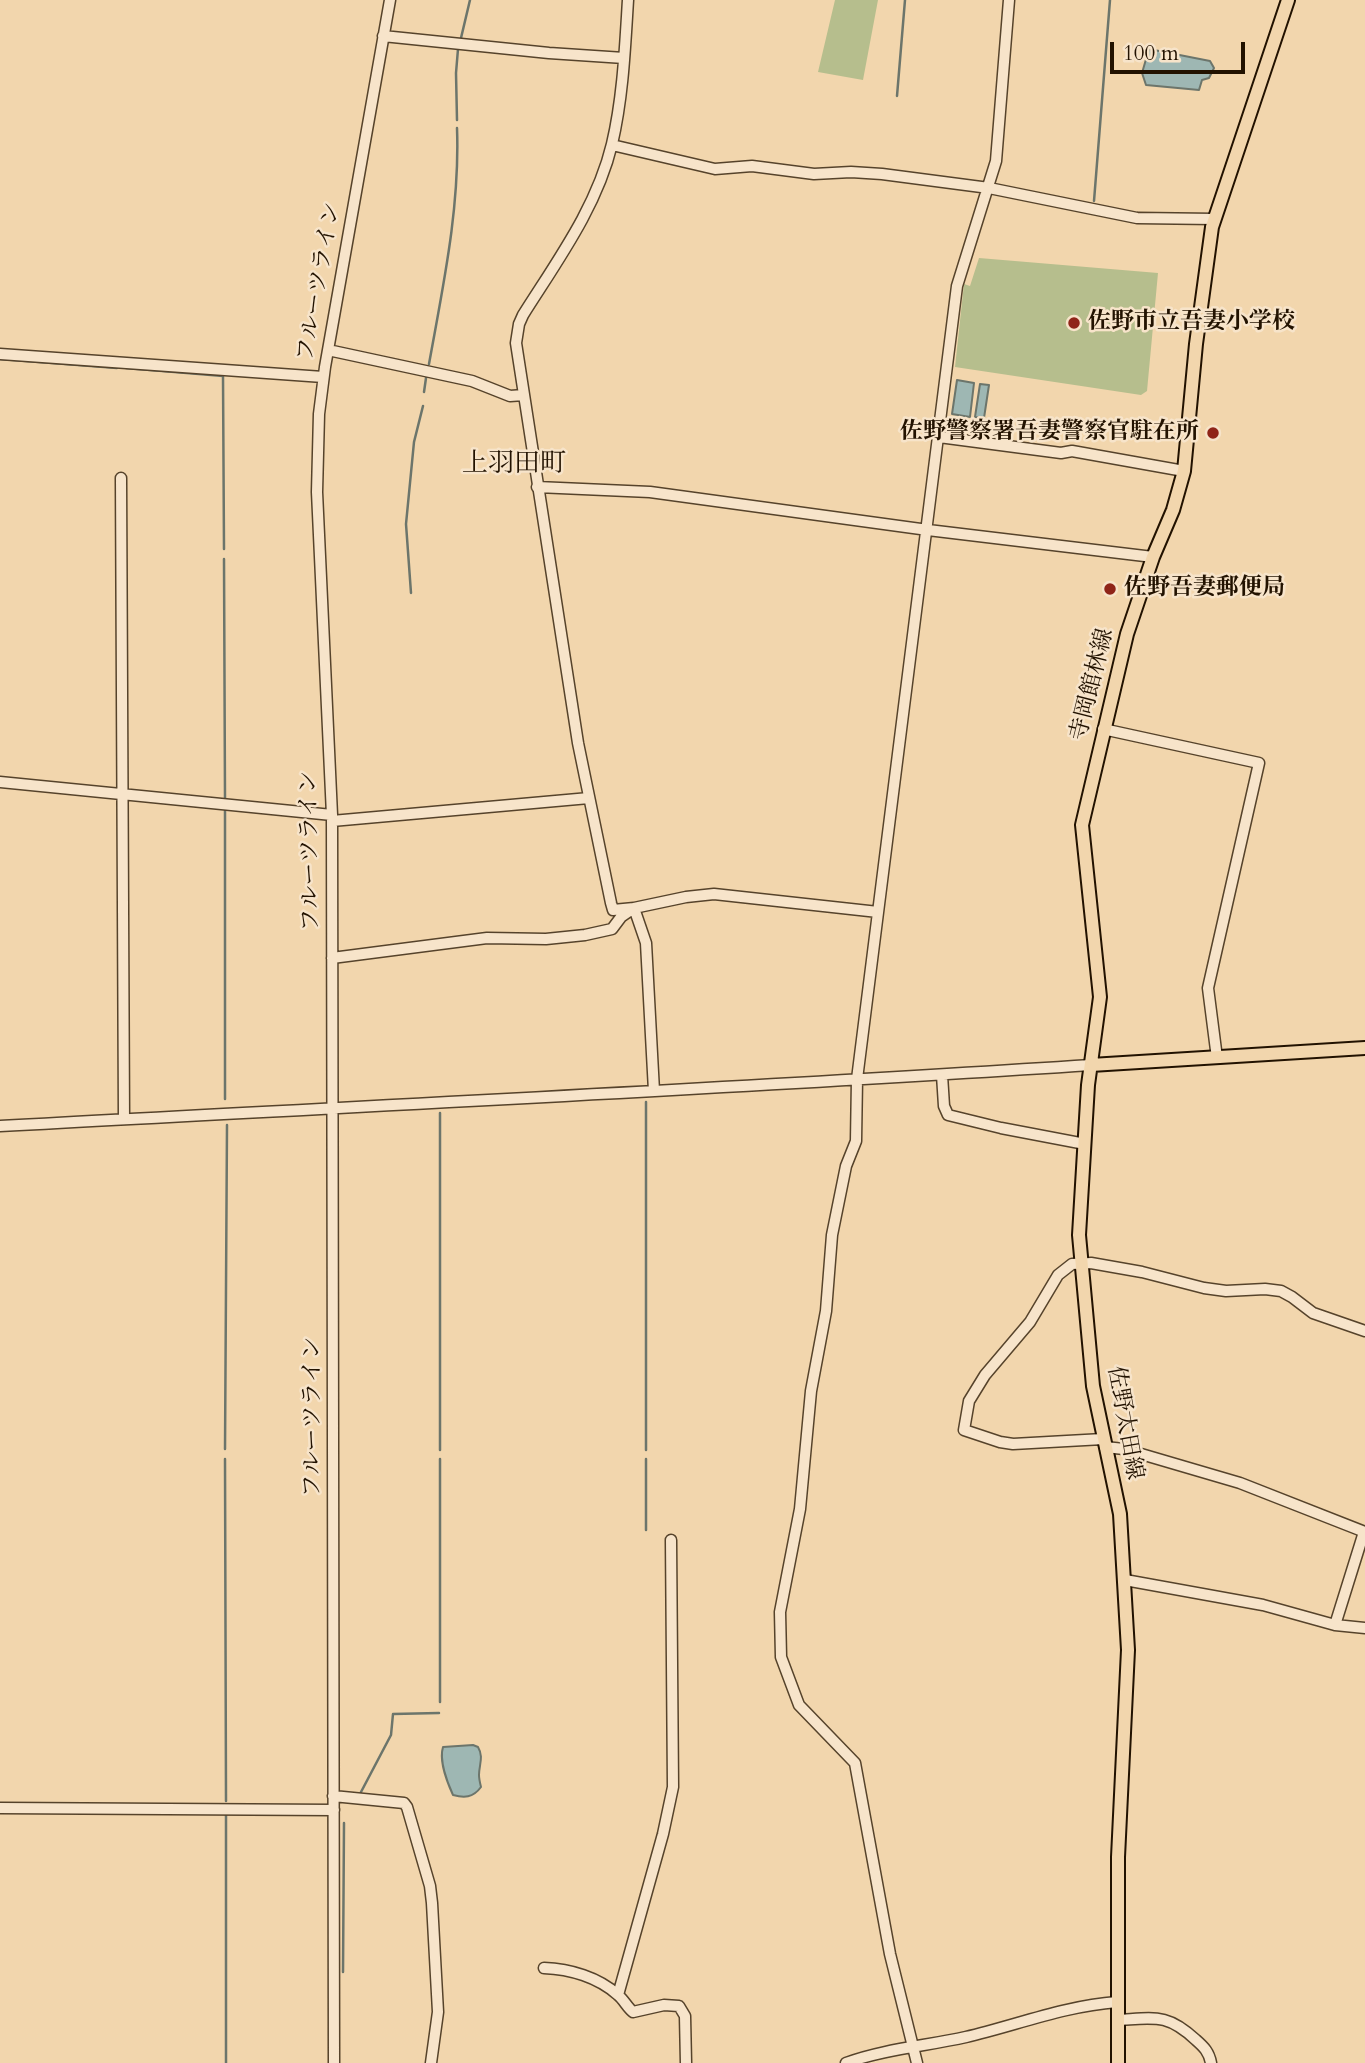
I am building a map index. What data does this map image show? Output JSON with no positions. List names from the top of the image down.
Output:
{
  "streets": {
    "main road": ["寺岡館林線", "佐野太田線"],
    "street": ["フルーツライン"]
  },
  "crossings": [
    ["寺岡館林線", "佐野太田線"]
  ],
  "districts": ["上羽田町"],
  "places": ["佐野市立吾妻小学校", "佐野警察署吾妻警察官駐在所", "佐野吾妻郵便局"],
  "scale_bar": "100 m"
}
